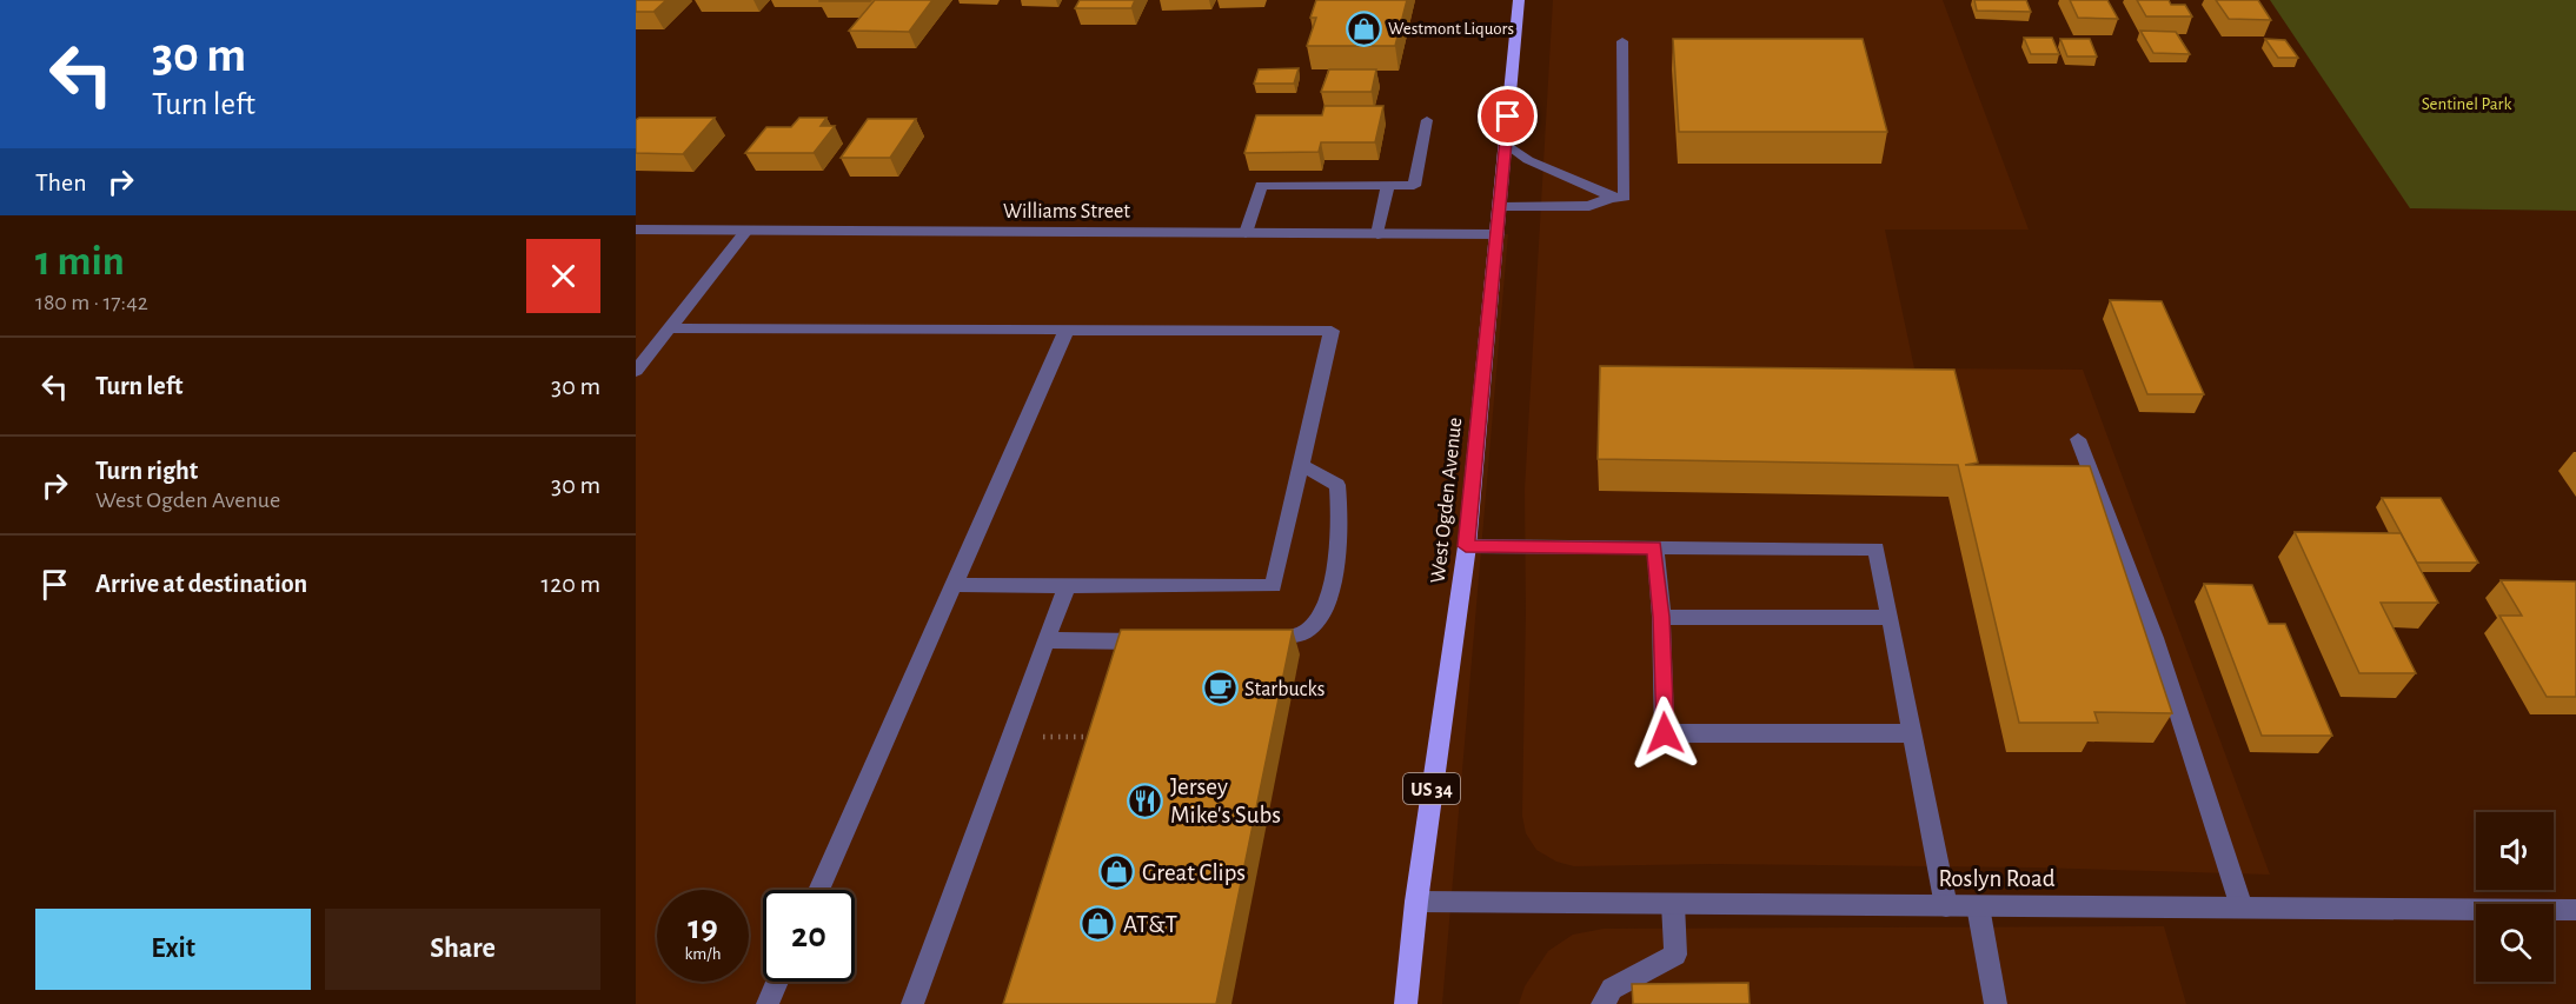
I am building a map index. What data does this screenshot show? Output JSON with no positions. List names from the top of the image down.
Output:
{
  "streets": {
    "main road": ["West Ogden Avenue", "US 34"],
    "street": ["Williams Street", "Roslyn Road"]
  },
  "crossings": [
    ["Williams Street", "West Ogden Avenue"],
    ["West Ogden Avenue", "Roslyn Road"]
  ],
  "parks": ["Sentinel Park"],
  "places": {
    "shop": ["Westmont Liquors", "Great Clips", "AT&T"],
    "cafe": ["Starbucks"],
    "restaurant": ["Jersey Mike's Subs"]
  },
  "page": {
    "turn": ["30 m", "Turn left"],
    "then": "Then",
    "heading": ["1 min", "180 m · 17:42"],
    "list": [
      {
        "name": "Turn left",
        "value": "30 m"
      },
      {
        "name": "Turn right",
        "note": "West Ogden Avenue",
        "value": "30 m"
      },
      {
        "name": "Arrive at destination",
        "value": "120 m"
      }
    ],
    "speed": "19 km/h",
    "limit": "20",
    "buttons": ["Exit", "Share"]
  }
}
